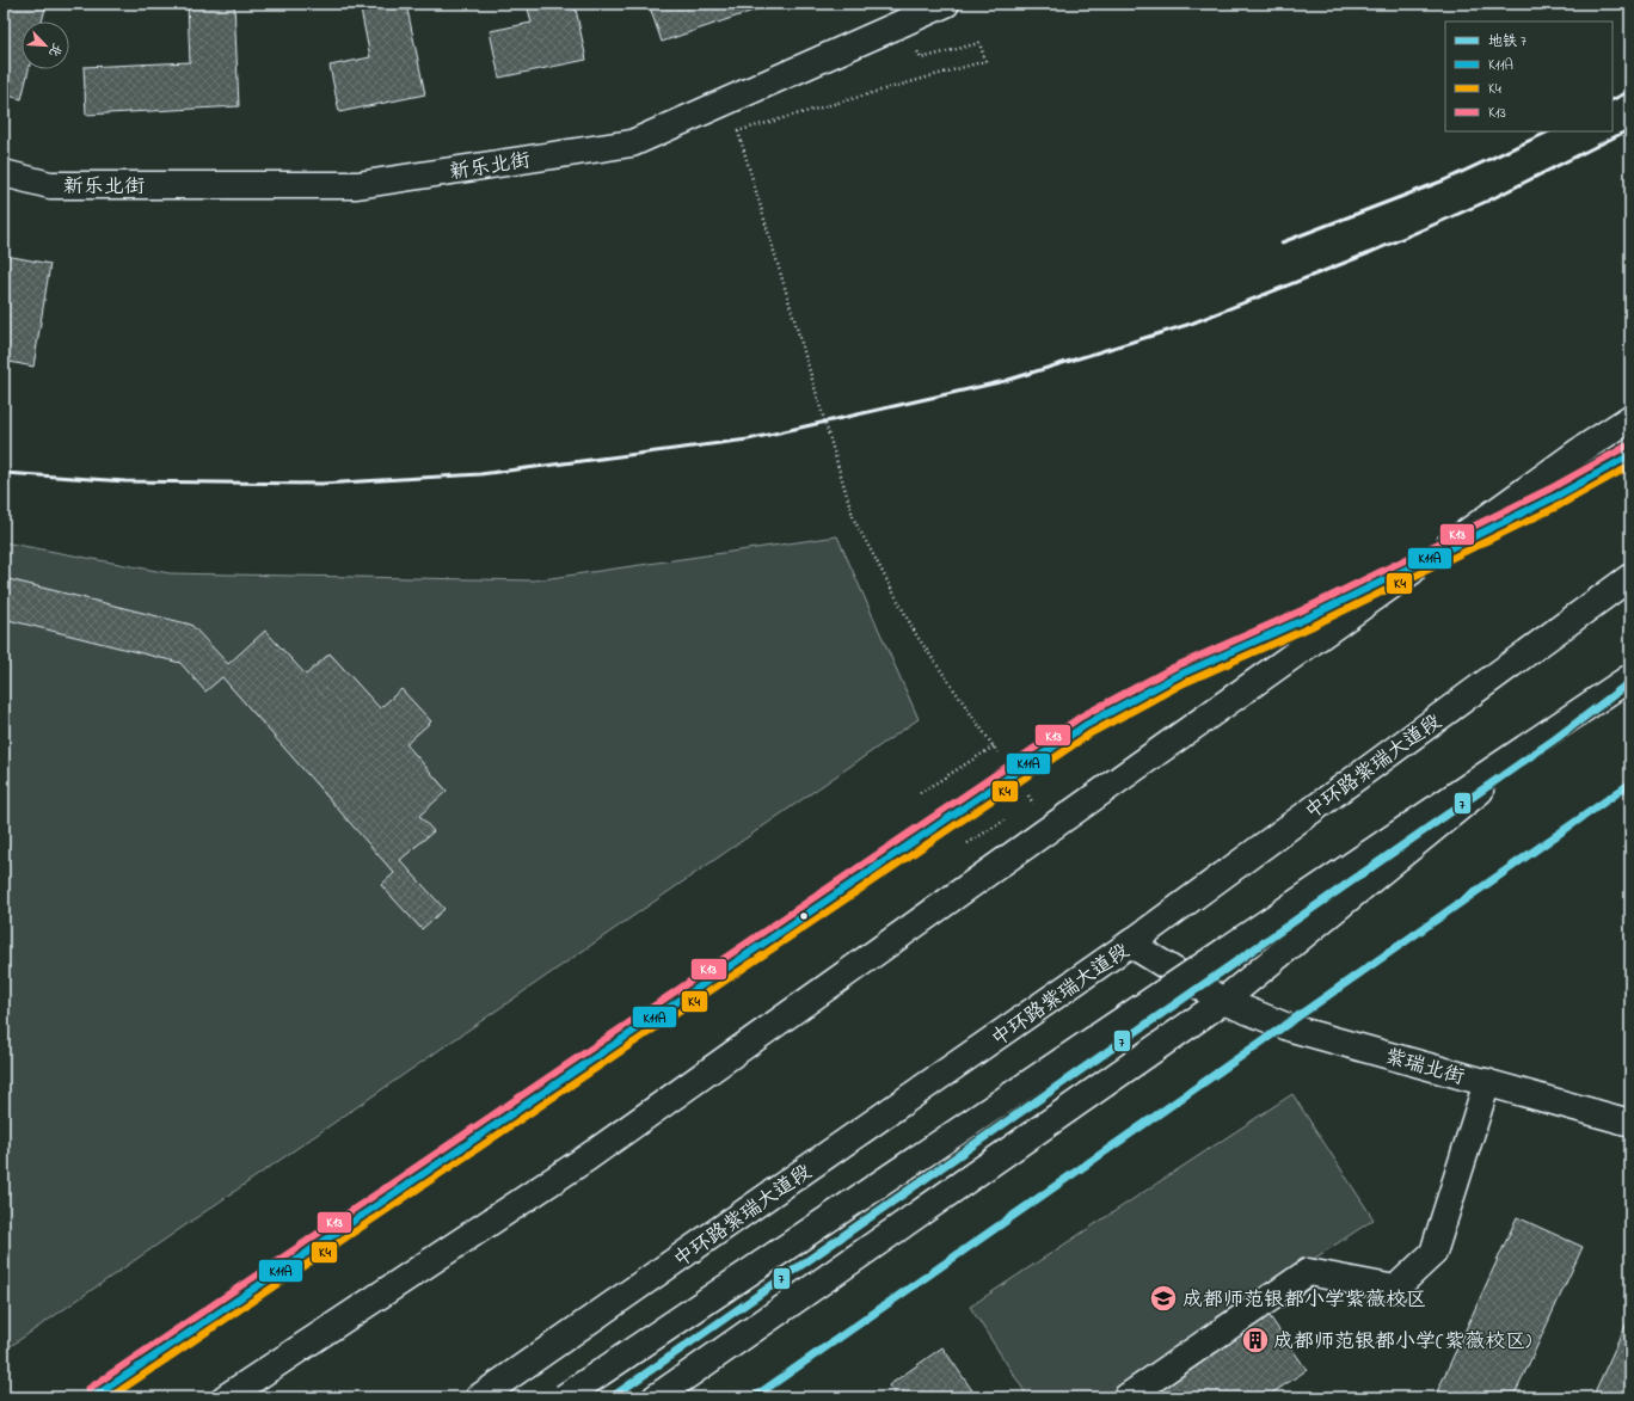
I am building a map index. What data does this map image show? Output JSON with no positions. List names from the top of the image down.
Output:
{
  "streets": {
    "main road": ["新乐北街", "中环路紫瑞大道段", "紫瑞北街"]
  },
  "crossings": [
    ["中环路紫瑞大道段", "紫瑞北街"]
  ],
  "places": {
    "school or university": ["成都师范银都小学紫薇校区"],
    "building": ["成都师范银都小学(紫薇校区)"]
  },
  "lines": [
    "transit line K13",
    "transit line K11A",
    "transit line K4",
    "metro line 7"
  ],
  "legend": [
    "地铁 7",
    "K11A",
    "K4",
    "K13"
  ],
  "north": "bottom right"
}
